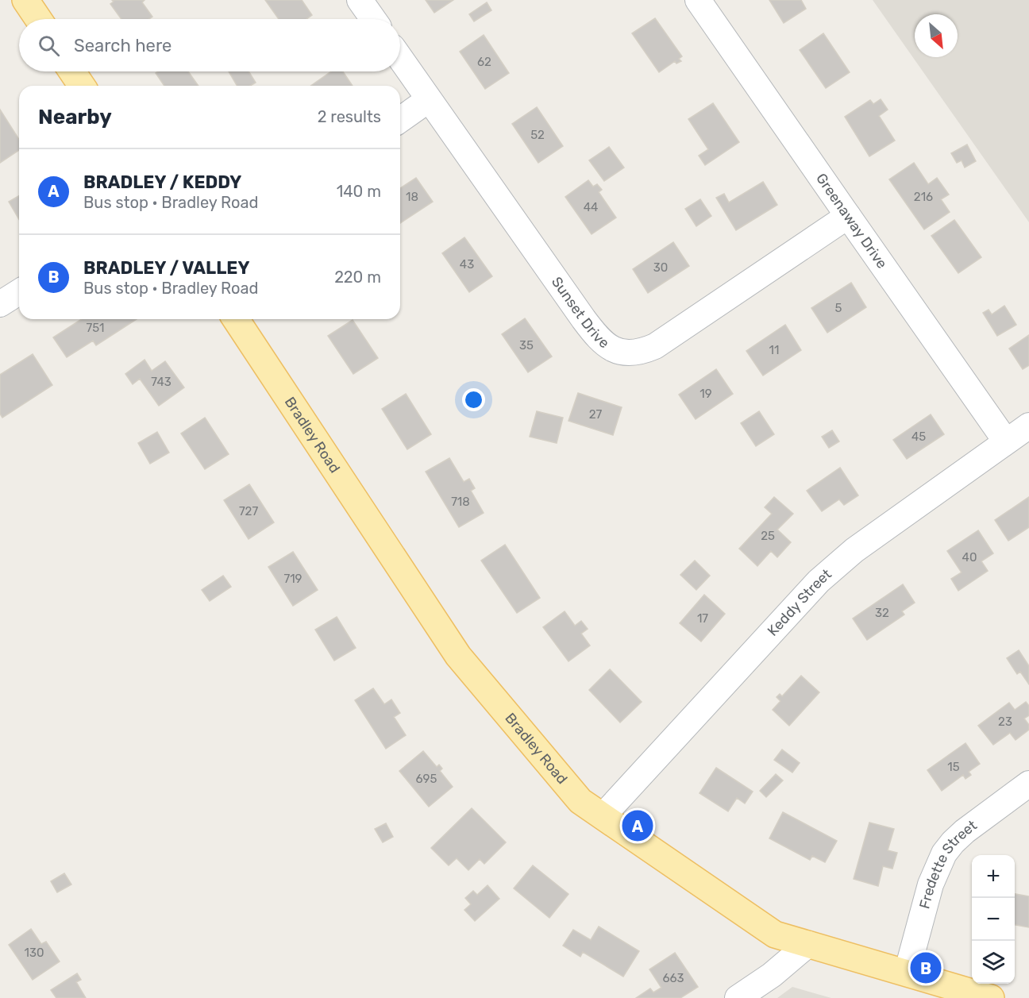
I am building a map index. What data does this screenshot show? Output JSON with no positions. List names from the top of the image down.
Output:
{
  "streets": {
    "main road": ["Bradley Road"],
    "street": [
      "Greenaway Drive",
      "Sunset Drive",
      "Keddy Street",
      "Fredette Street"
    ]
  },
  "crossings": [
    ["Greenaway Drive", "Sunset Drive"],
    ["Greenaway Drive", "Keddy Street"],
    ["Bradley Road", "Keddy Street"],
    ["Bradley Road", "Fredette Street"]
  ],
  "house_numbers": [
    "62",
    "52",
    "18",
    "216",
    "44",
    "43",
    "30",
    "5",
    "751",
    "35",
    "11",
    "743",
    "19",
    "27",
    "45",
    "718",
    "727",
    "25",
    "40",
    "719",
    "32",
    "17",
    "23",
    "15",
    "695",
    "130",
    "663"
  ],
  "north": "bottom right",
  "page": {
    "search": "Search here",
    "heading": ["Nearby", "2 results"],
    "list": [
      {
        "mark": "A",
        "name": "BRADLEY / KEDDY",
        "note": "Bus stop · Bradley Road",
        "value": "140 m"
      },
      {
        "mark": "B",
        "name": "BRADLEY / VALLEY",
        "note": "Bus stop · Bradley Road",
        "value": "220 m"
      }
    ],
    "pins": ["A", "B"],
    "map_buttons": ["+", "−"]
  }
}
